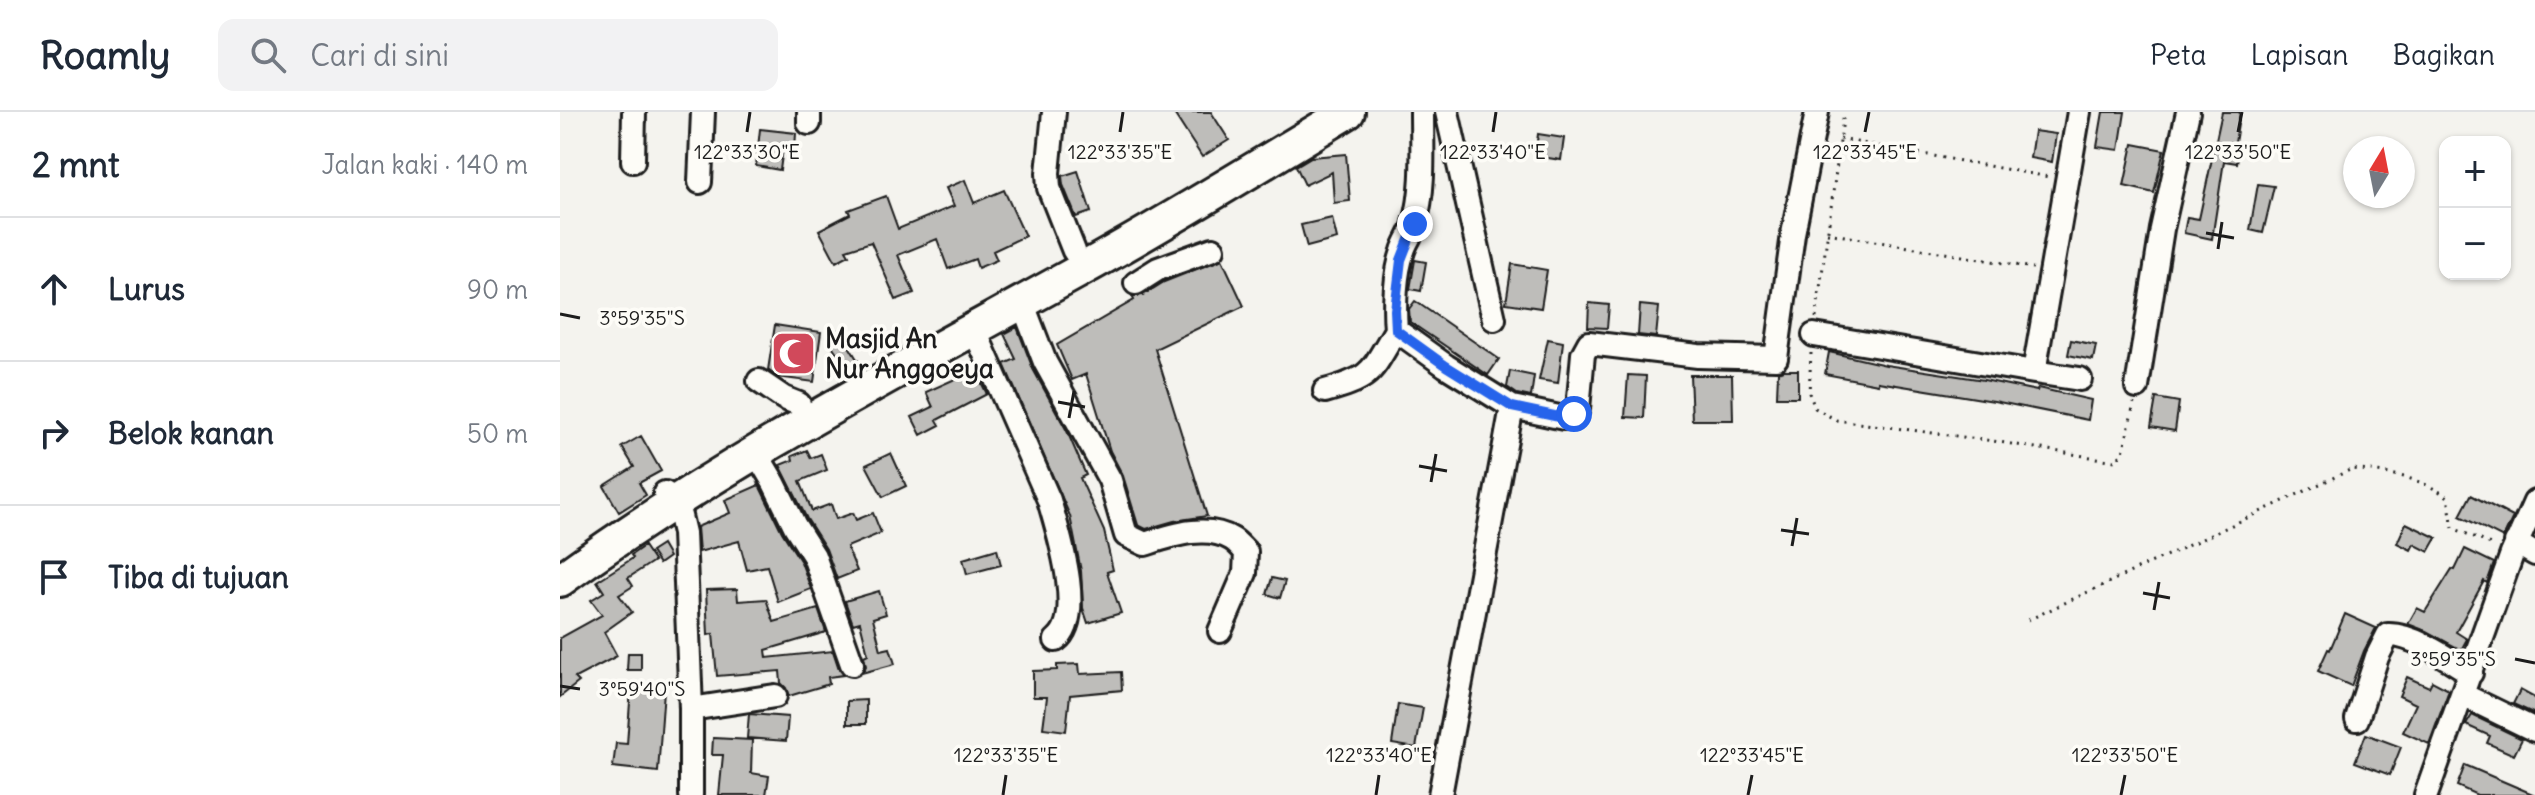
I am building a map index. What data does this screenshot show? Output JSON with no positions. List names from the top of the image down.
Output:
{
  "places": {
    "mosque": ["Masjid An Nur Anggoeya"]
  },
  "north": "top",
  "page": {
    "header": "Roamly",
    "search": "Cari di sini",
    "nav": ["Peta", "Lapisan", "Bagikan"],
    "heading": ["2 mnt", "Jalan kaki · 140 m"],
    "map_buttons": ["+", "−"],
    "list": [
      ["Lurus", "90 m"],
      ["Belok kanan", "50 m"],
      "Tiba di tujuan"
    ]
  },
  "coordinates": [
    "122°33'30\"E",
    "122°33'35\"E",
    "122°33'40\"E",
    "122°33'45\"E",
    "122°33'50\"E",
    "3°59'35\"S",
    "3°59'40\"S"
  ]
}
